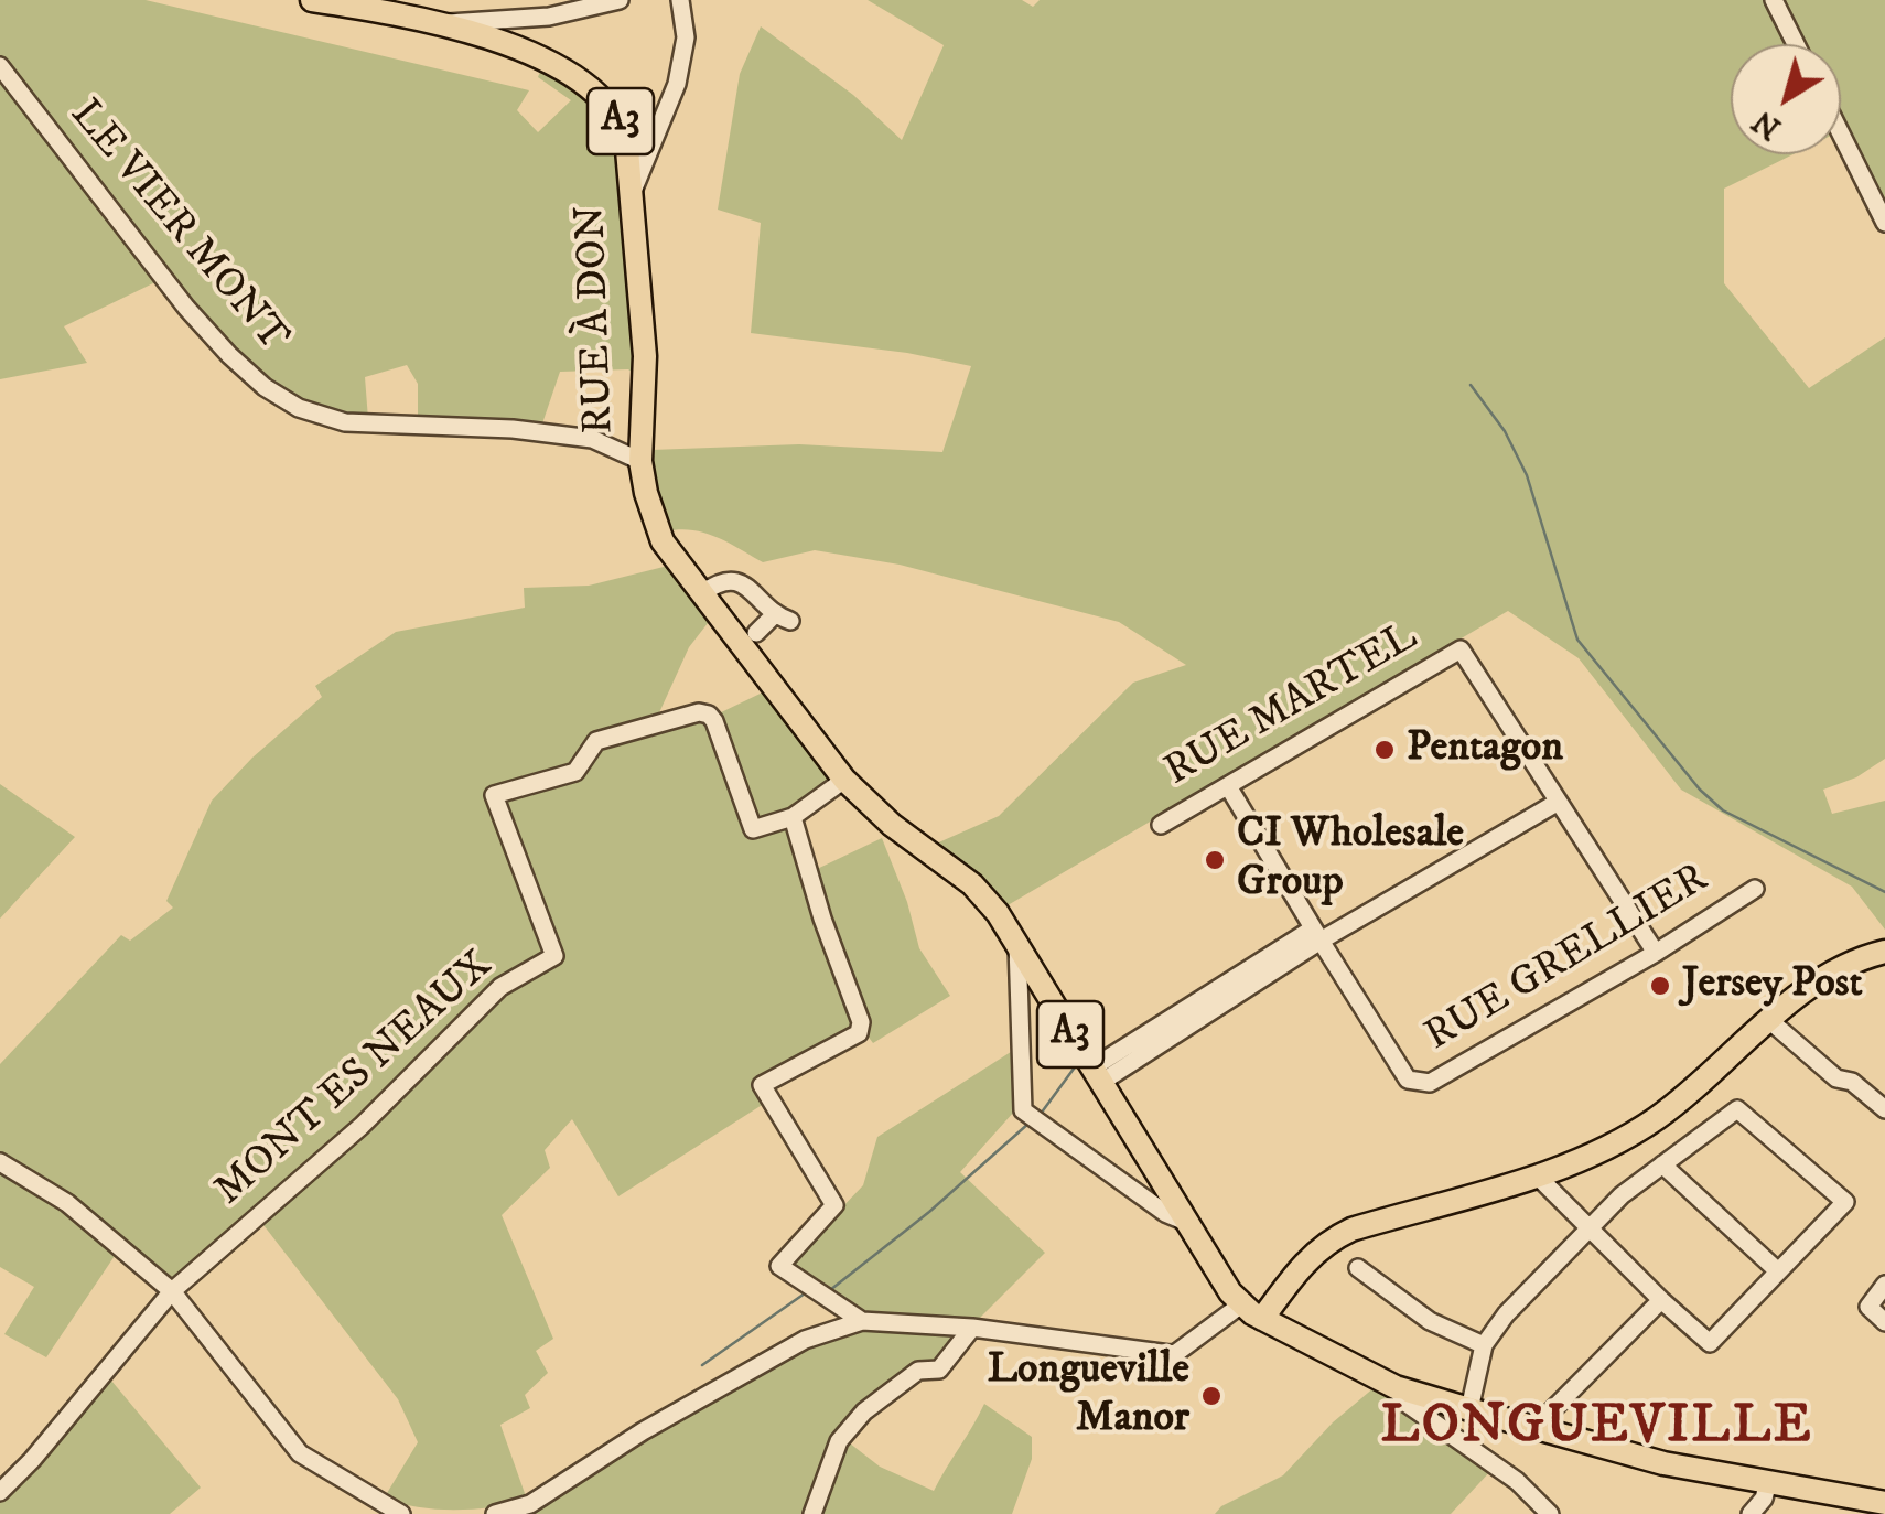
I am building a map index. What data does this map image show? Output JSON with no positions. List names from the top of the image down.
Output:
{
  "streets": {
    "main road": ["A3", "RUE À DON"],
    "street": [
      "LE VIER MONT",
      "RUE MARTEL",
      "RUE GRELLIER",
      "MONT ES NEAUX"
    ]
  },
  "crossings": [
    ["A3", "LE VIER MONT"],
    ["A3", "RUE À DON"],
    ["LE VIER MONT", "RUE À DON"]
  ],
  "districts": ["LONGUEVILLE"],
  "places": [
    "Pentagon",
    "CI Wholesale Group",
    "Jersey Post",
    "Longueville Manor"
  ],
  "north": "bottom left"
}
